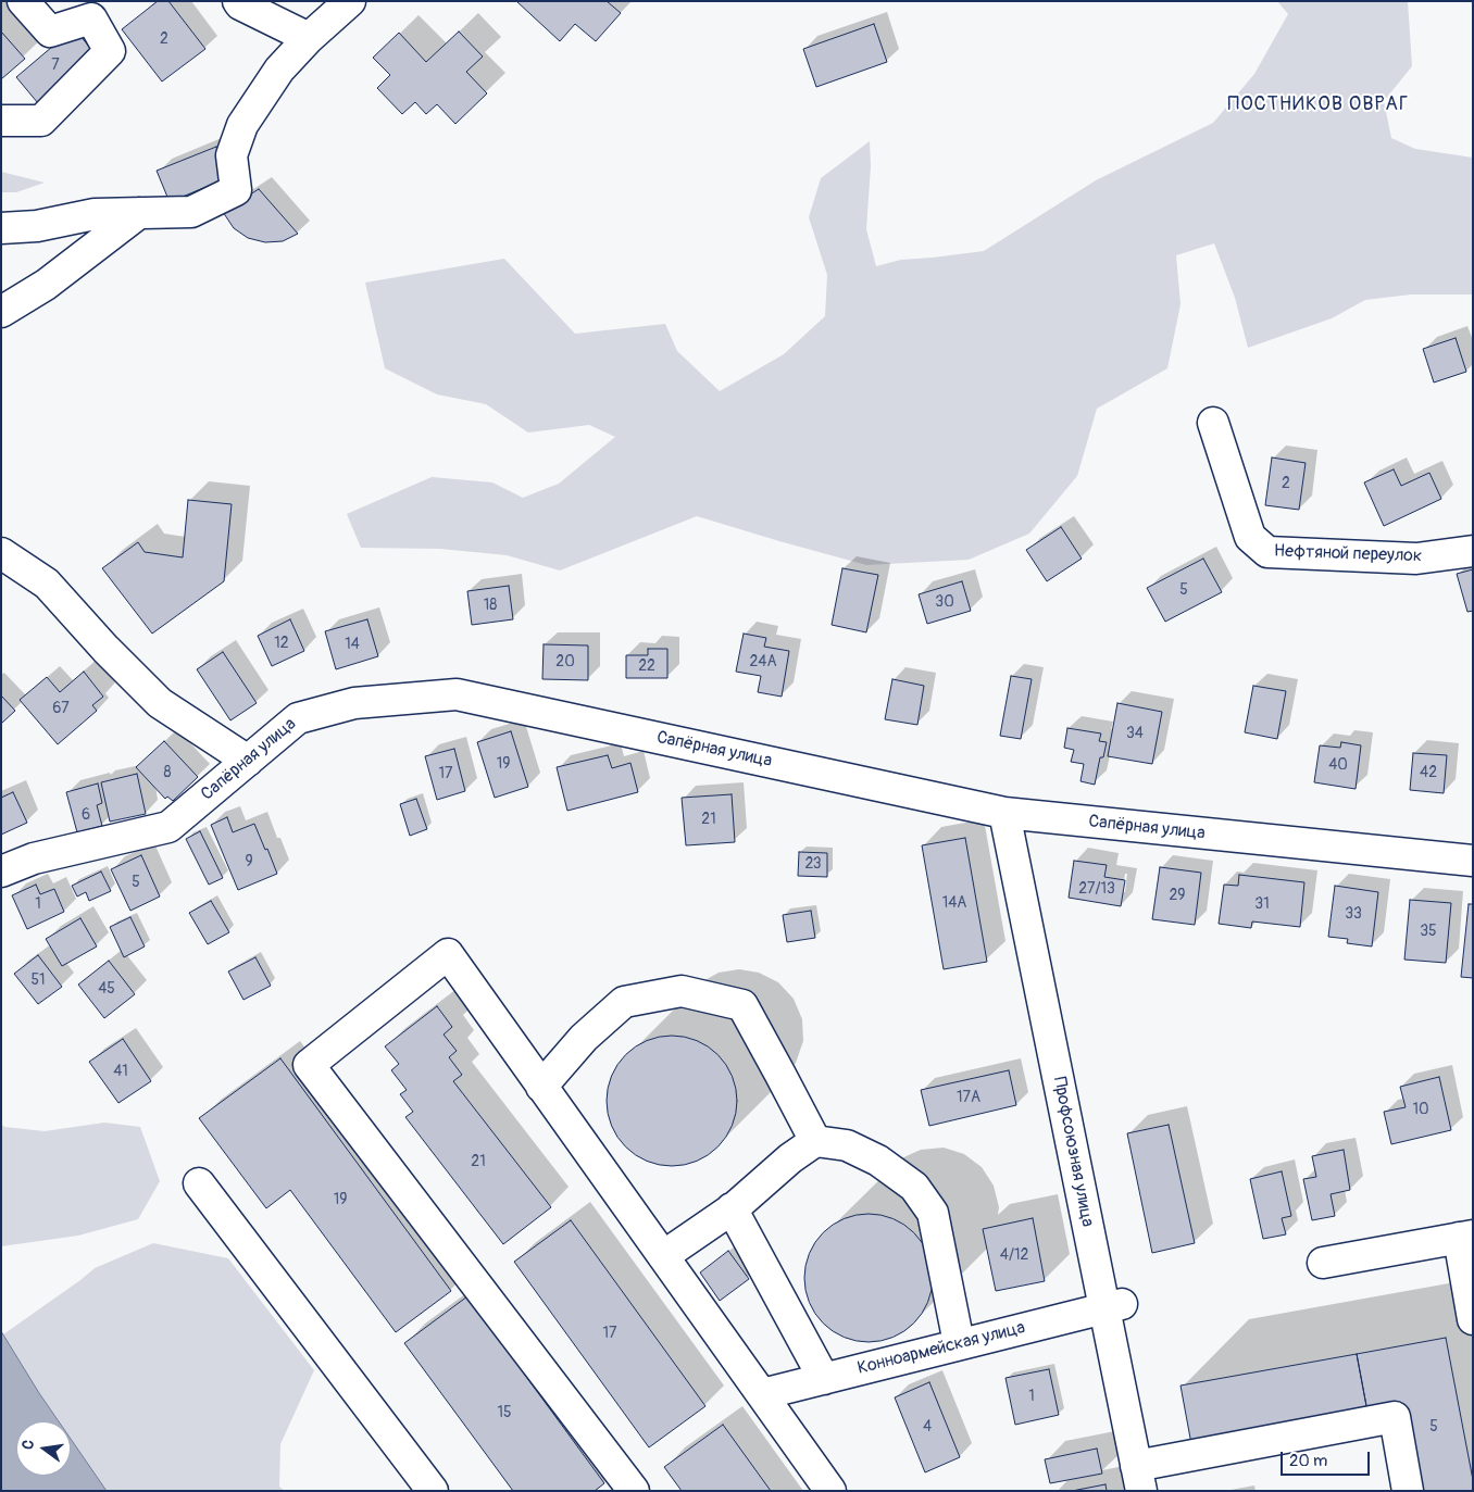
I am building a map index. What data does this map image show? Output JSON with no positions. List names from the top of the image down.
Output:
{
  "streets": {
    "street": [
      "Нефтяной переулок",
      "Сапёрная улица",
      "Профсоюзная улица",
      "Конноармейская улица"
    ]
  },
  "crossings": [
    ["Сапёрная улица", "Профсоюзная улица"],
    ["Профсоюзная улица", "Конноармейская улица"]
  ],
  "districts": ["ПОСТНИКОВ ОВРАГ"],
  "house_numbers": [
    "2",
    "7",
    "2",
    "5",
    "30",
    "18",
    "12",
    "14",
    "20",
    "24А",
    "22",
    "67",
    "34",
    "19",
    "40",
    "8",
    "42",
    "17",
    "6",
    "21",
    "9",
    "23",
    "5",
    "27/13",
    "29",
    "14А",
    "1",
    "31",
    "33",
    "35",
    "51",
    "45",
    "41",
    "17А",
    "10",
    "21",
    "19",
    "4/12",
    "17",
    "1",
    "15",
    "4",
    "5"
  ],
  "scale_bar": "20 m",
  "north": "left"
}
